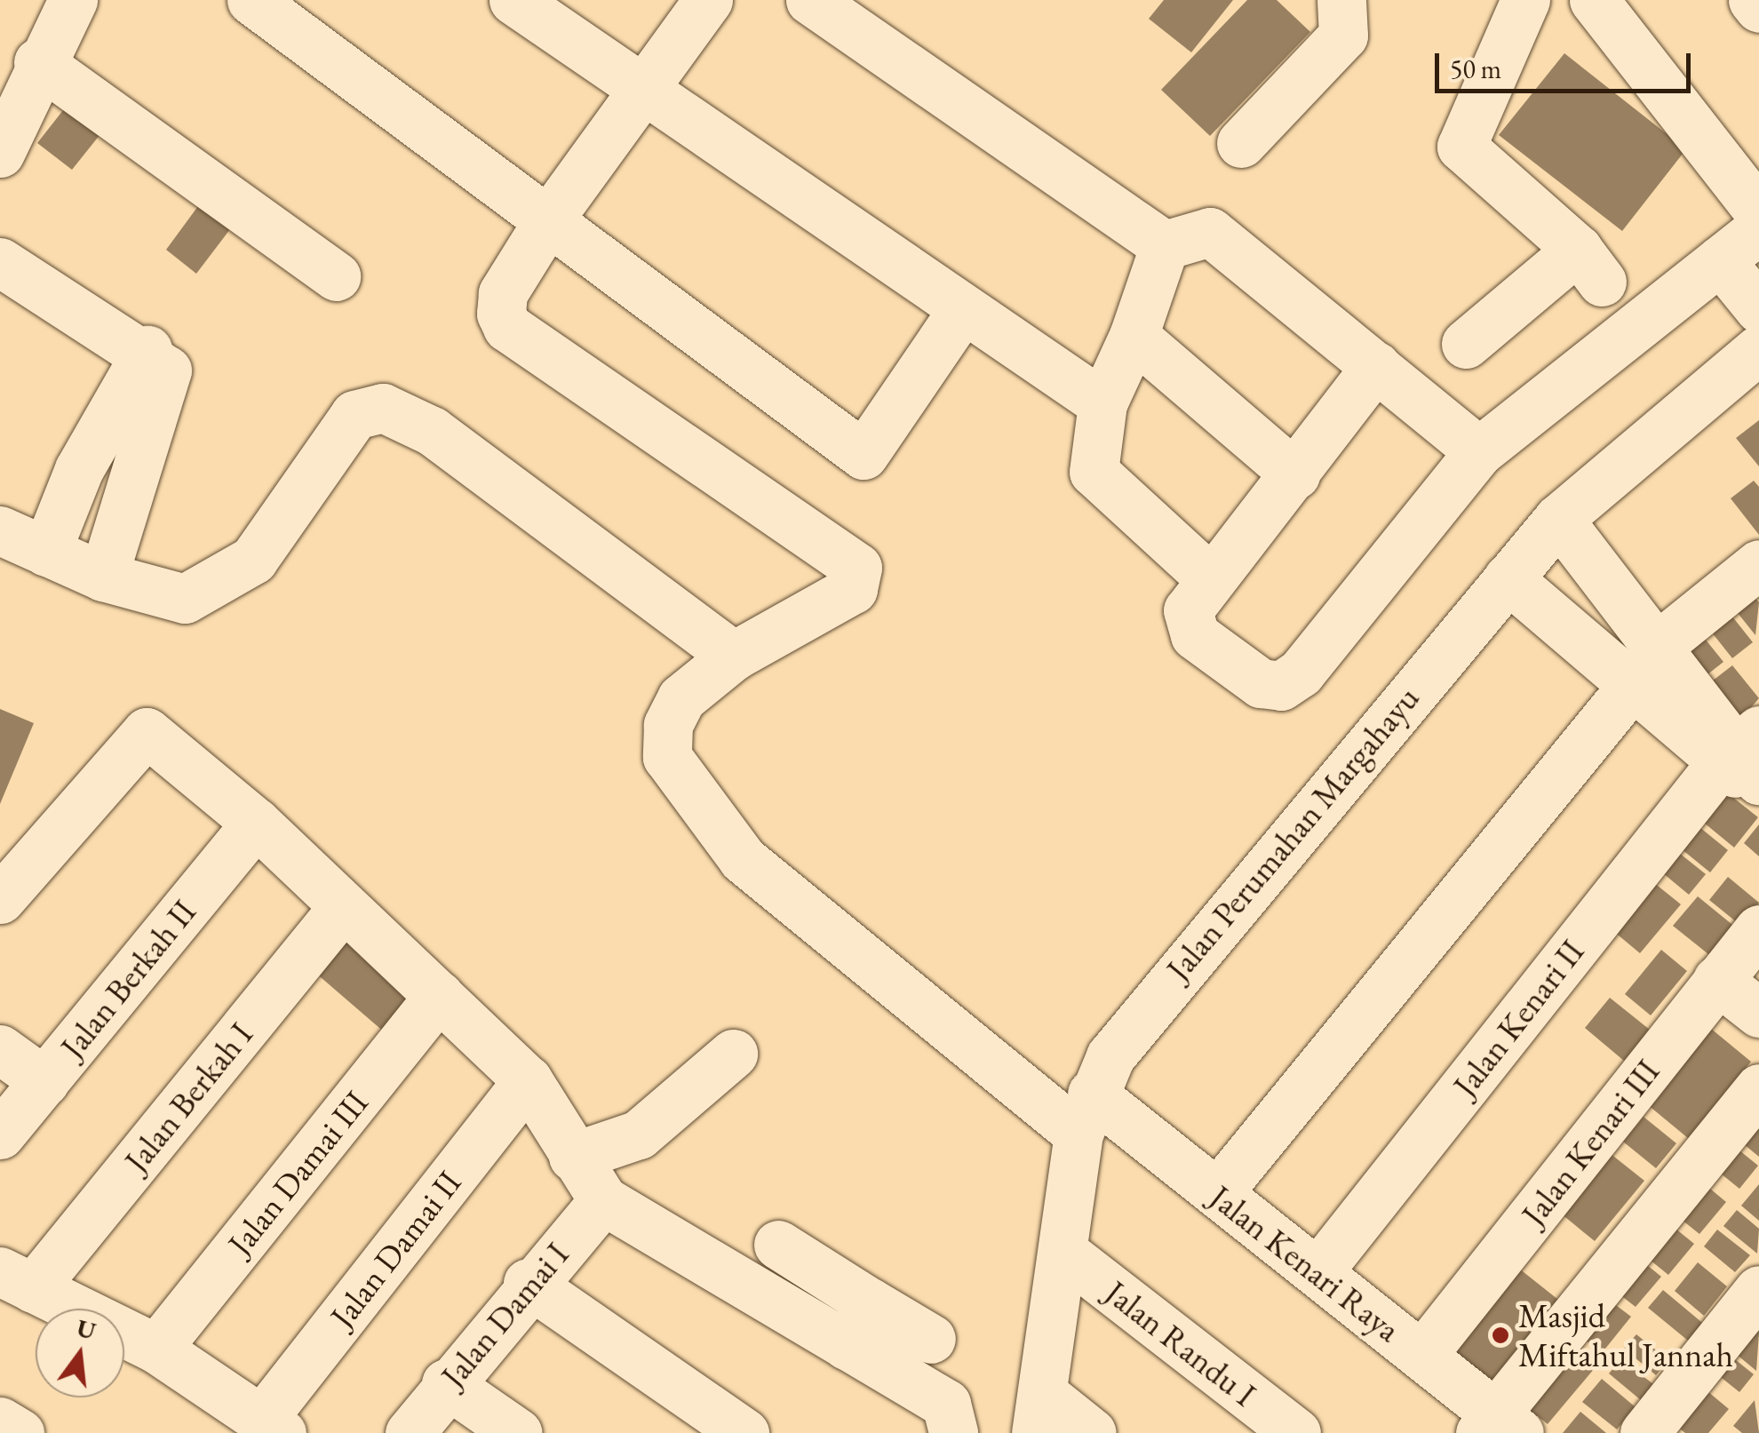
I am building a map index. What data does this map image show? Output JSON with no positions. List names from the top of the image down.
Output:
{
  "streets": {
    "street": [
      "Jalan Perumahan Margahayu",
      "Jalan Berkah II",
      "Jalan Kenari II",
      "Jalan Berkah I",
      "Jalan Kenari III",
      "Jalan Damai III",
      "Jalan Damai II",
      "Jalan Kenari Raya",
      "Jalan Damai I",
      "Jalan Randu I"
    ]
  },
  "crossings": [
    ["Jalan Perumahan Margahayu", "Jalan Kenari Raya"],
    ["Jalan Perumahan Margahayu", "Jalan Randu I"],
    ["Jalan Kenari II", "Jalan Kenari Raya"],
    ["Jalan Kenari III", "Jalan Kenari Raya"]
  ],
  "places": ["Masjid Miftahul Jannah"],
  "scale_bar": "50 m",
  "north": "top"
}
